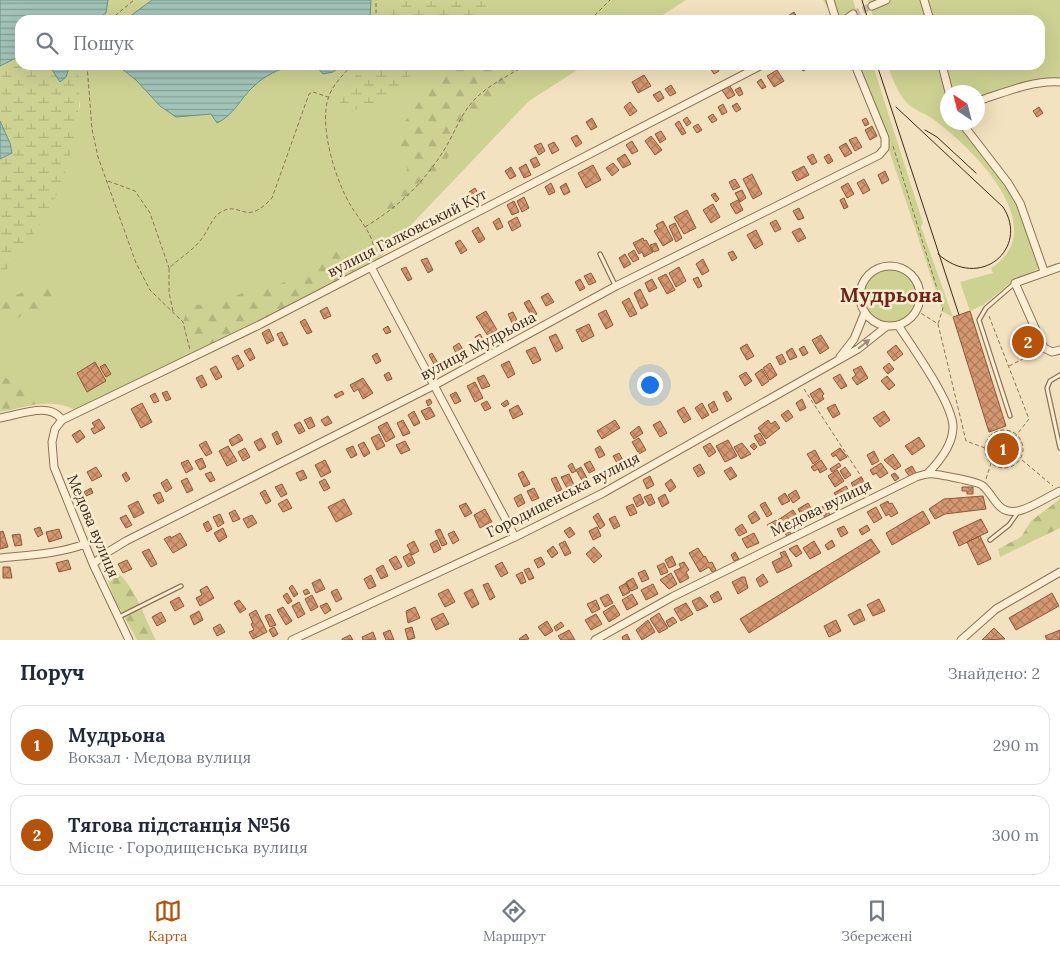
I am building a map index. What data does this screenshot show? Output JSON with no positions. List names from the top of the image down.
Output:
{
  "streets": {
    "street": [
      "вулиця Галковський Кут",
      "вулиця Мудрьона",
      "Городищенська вулиця",
      "Медова вулиця"
    ]
  },
  "crossings": [
    ["вулиця Галковський Кут", "Медова вулиця"],
    ["вулиця Мудрьона", "Медова вулиця"]
  ],
  "districts": ["Мудрьона"],
  "north": "top left",
  "page": {
    "search": "Пошук",
    "pins": ["2", "1"],
    "heading": ["Поруч", "Знайдено: 2"],
    "list": [
      {
        "mark": "1",
        "name": "Мудрьона",
        "note": "Вокзал · Медова вулиця",
        "value": "290 m"
      },
      {
        "mark": "2",
        "name": "Тягова підстанція №56",
        "note": "Місце · Городищенська вулиця",
        "value": "300 m"
      }
    ],
    "nav": ["Карта", "Маршрут", "Збережені"]
  }
}
